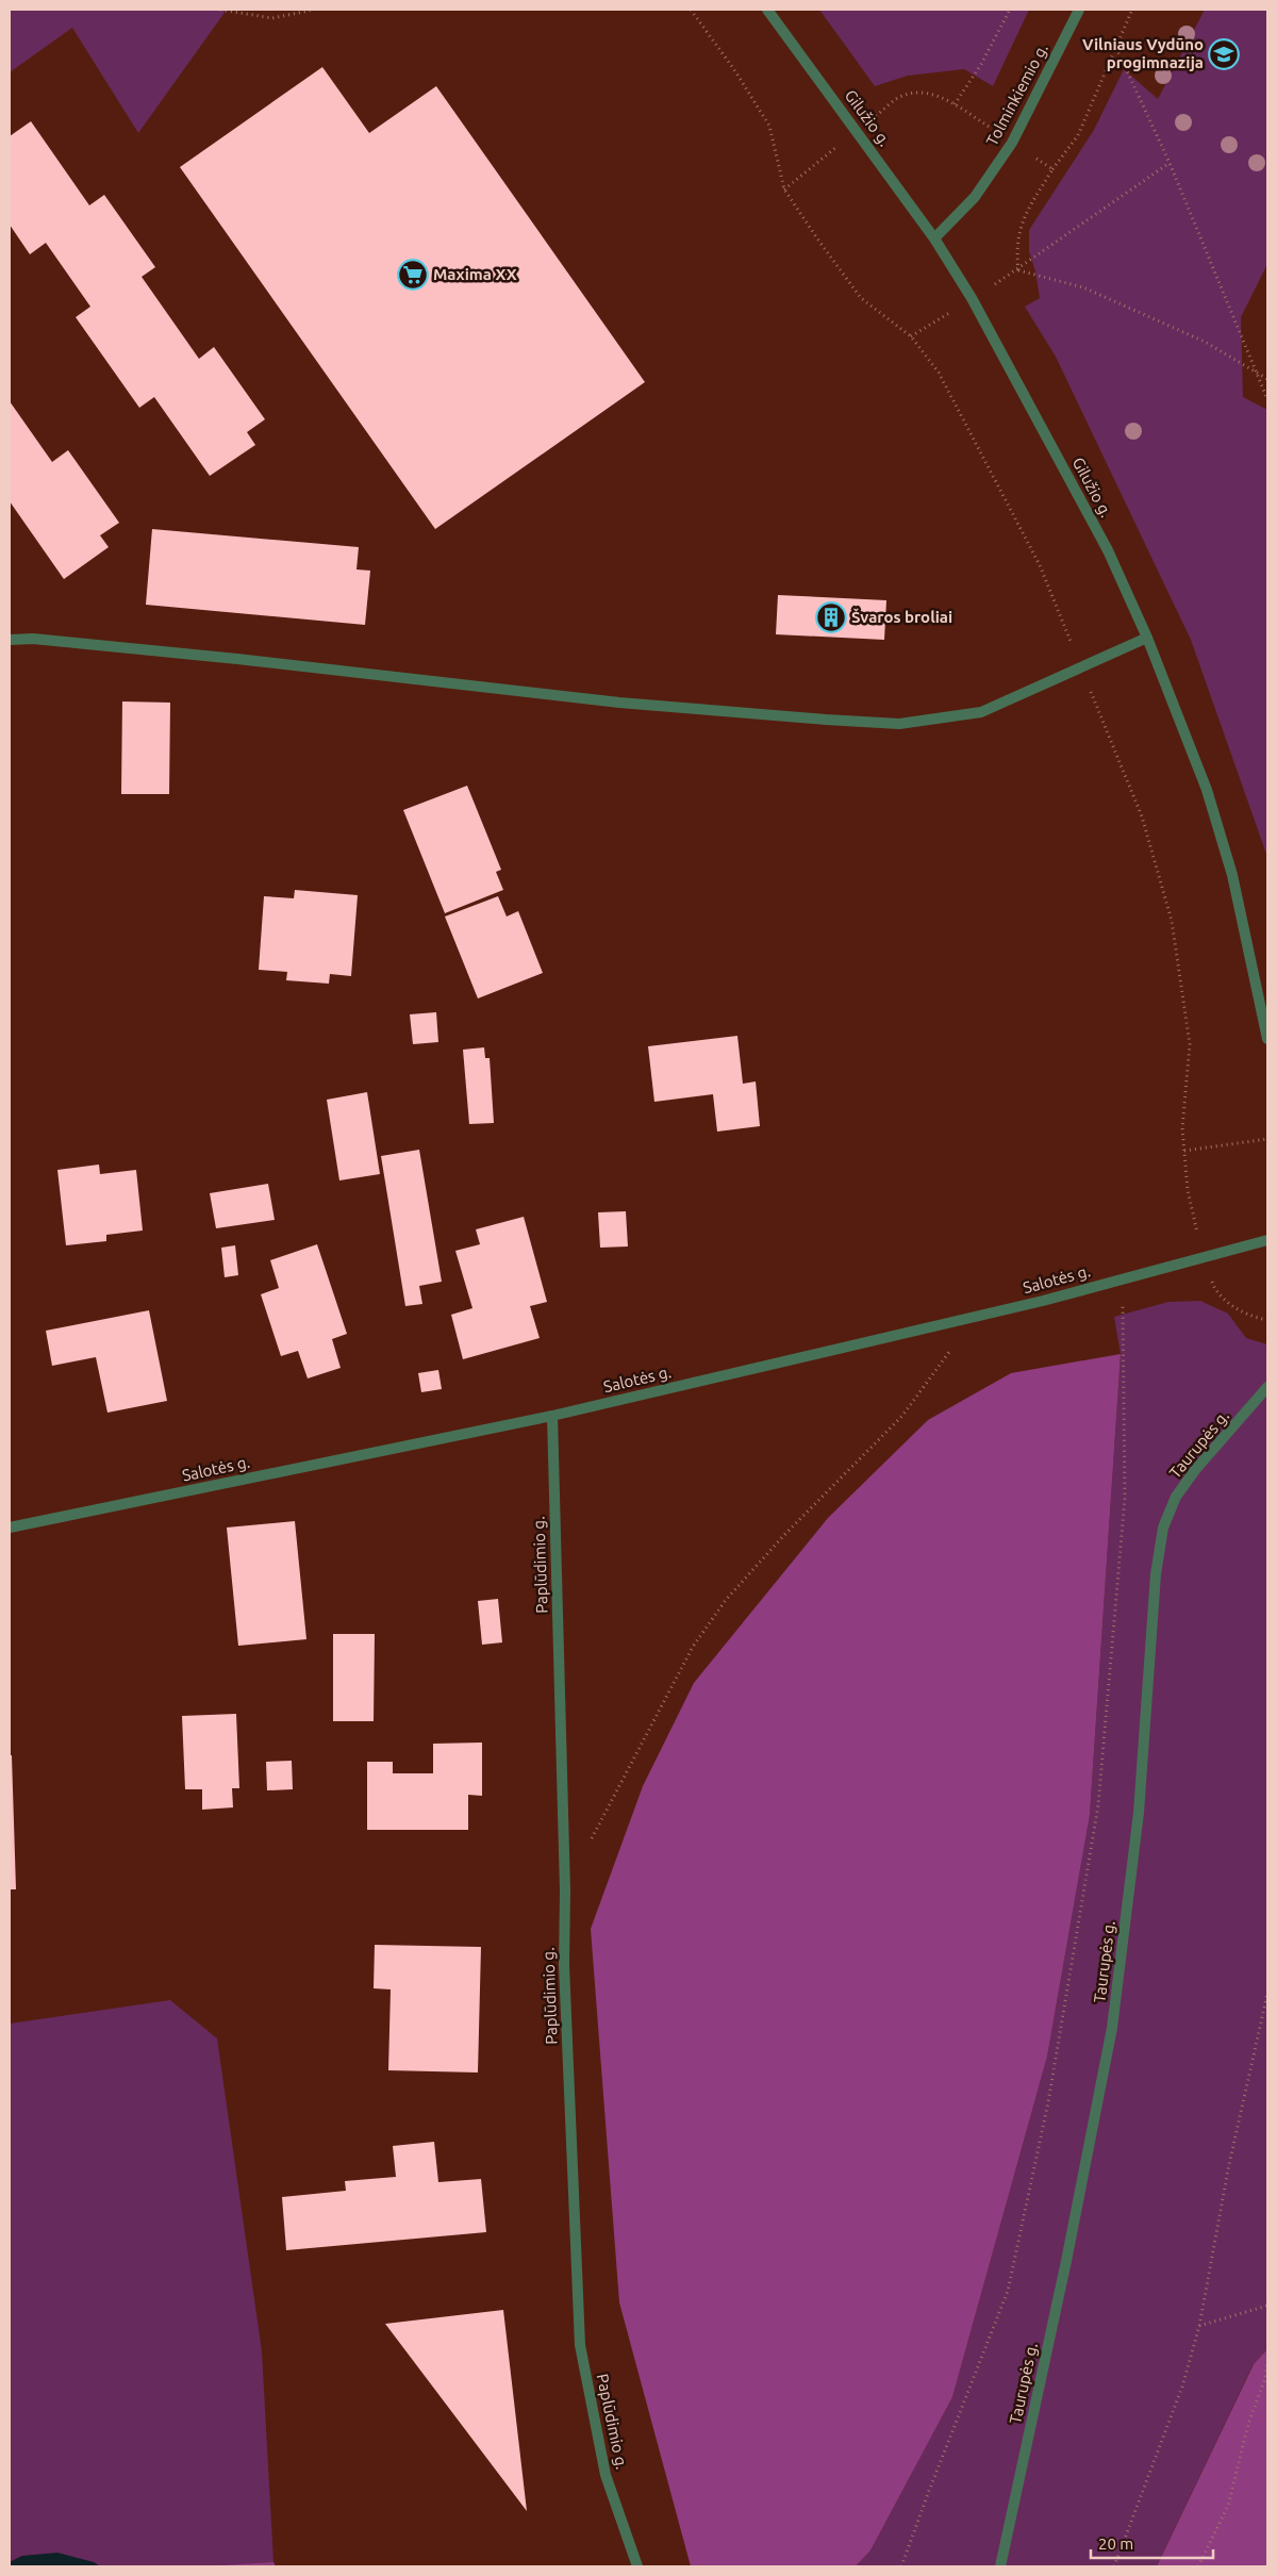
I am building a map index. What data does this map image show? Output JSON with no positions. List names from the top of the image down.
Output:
{
  "streets": {
    "street": [
      "Tolminkiemio g.",
      "Gilužio g.",
      "Salotės g.",
      "Taurupės g.",
      "Paplūdimio g."
    ]
  },
  "crossings": [
    ["Tolminkiemio g.", "Gilužio g."],
    ["Salotės g.", "Paplūdimio g."]
  ],
  "places": {
    "school or university": ["Vilniaus Vydūno progimnazija"],
    "supermarket": ["Maxima XX"],
    "building": ["Švaros broliai"]
  },
  "scale_bar": "20 m"
}
